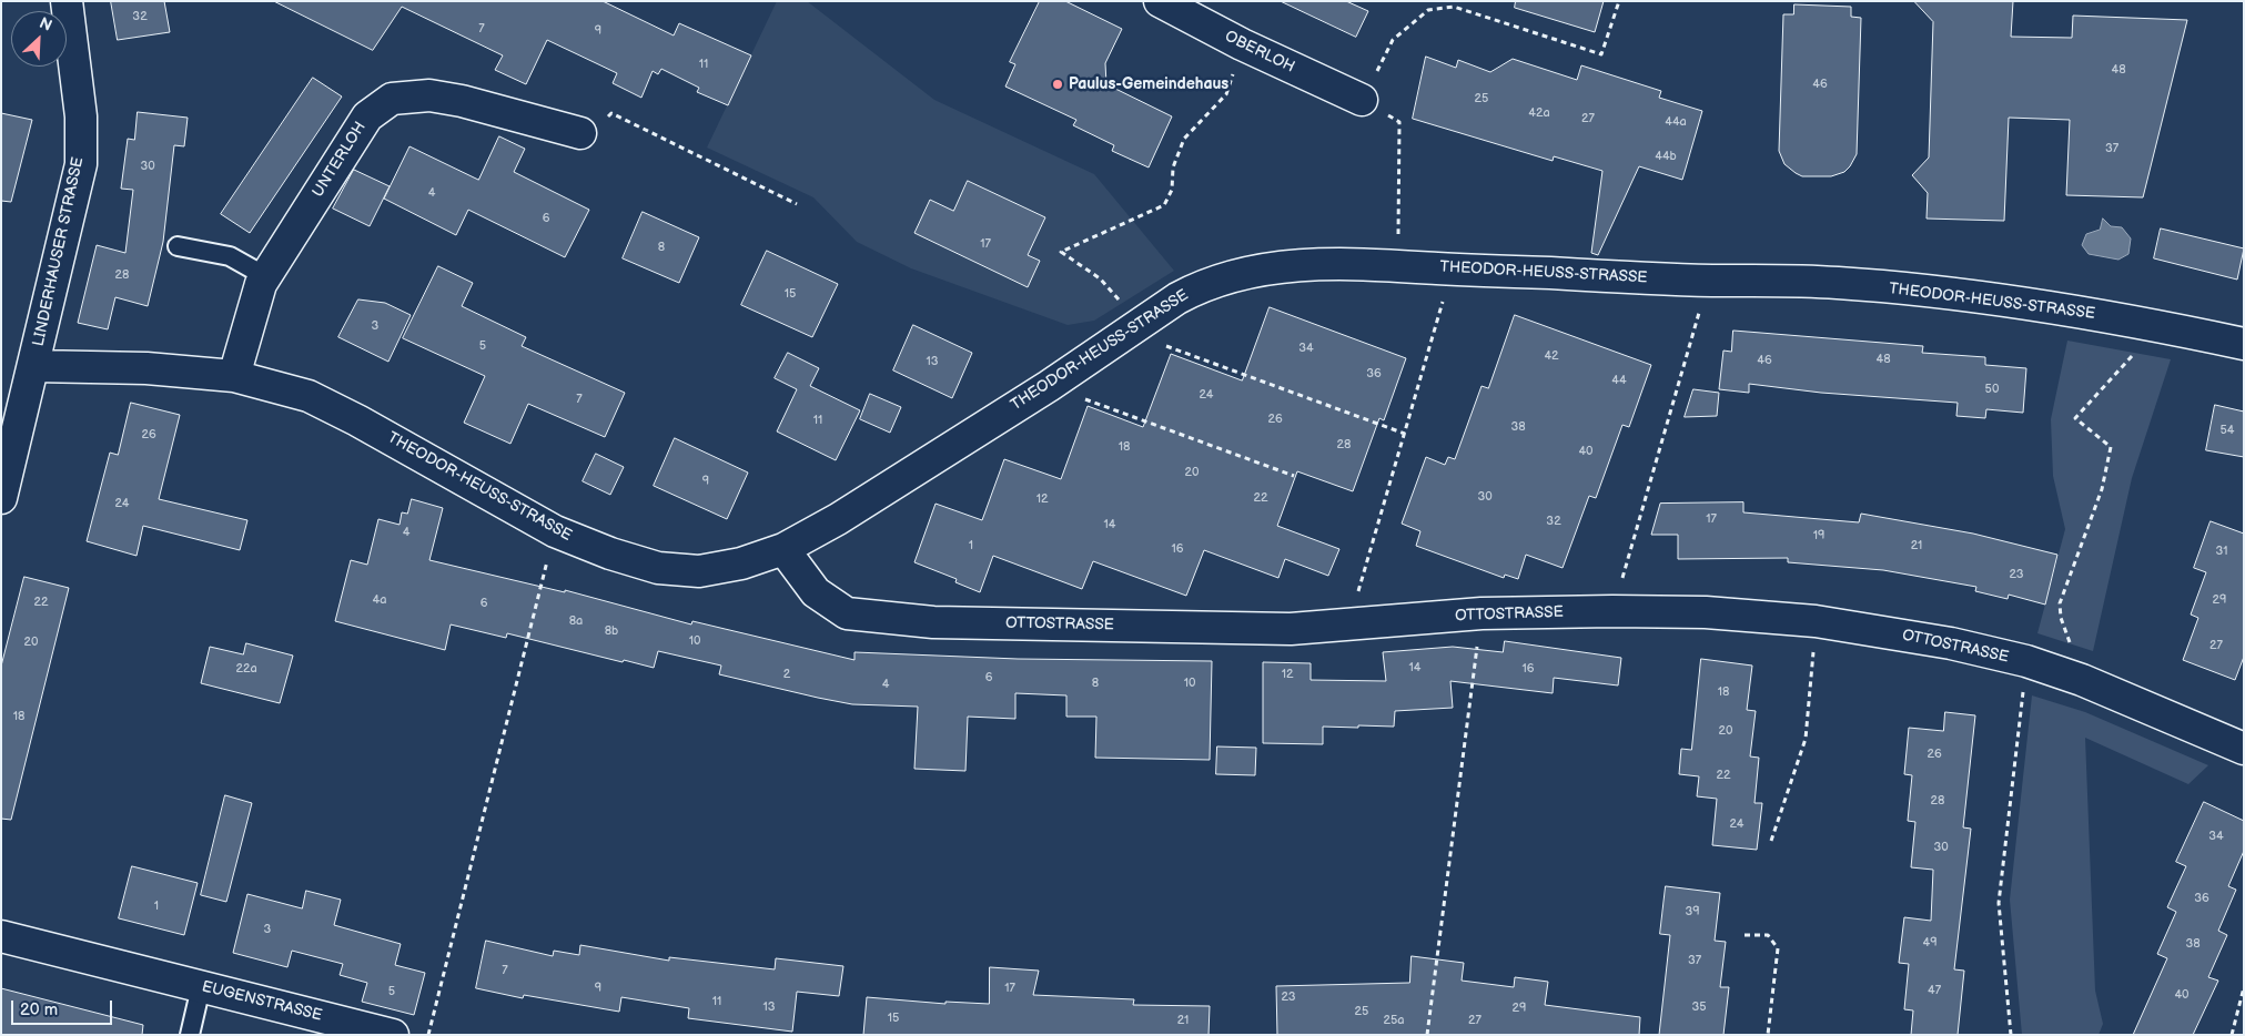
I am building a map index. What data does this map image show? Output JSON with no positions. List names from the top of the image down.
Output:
{
  "streets": {
    "street": [
      "OBERLOH",
      "UNTERLOH",
      "LINDERHAUSER STRASSE",
      "THEODOR-HEUSS-STRASSE",
      "OTTOSTRASSE",
      "EUGENSTRASSE"
    ]
  },
  "crossings": [
    ["UNTERLOH", "THEODOR-HEUSS-STRASSE"],
    ["LINDERHAUSER STRASSE", "THEODOR-HEUSS-STRASSE"],
    ["THEODOR-HEUSS-STRASSE", "OTTOSTRASSE"]
  ],
  "places": ["Paulus-Gemeindehaus"],
  "house_numbers": [
    "32",
    "7",
    "9",
    "11",
    "48",
    "46",
    "25",
    "42a",
    "27",
    "44a",
    "37",
    "44b",
    "30",
    "4",
    "6",
    "17",
    "8",
    "28",
    "15",
    "3",
    "5",
    "34",
    "42",
    "48",
    "46",
    "13",
    "36",
    "44",
    "50",
    "24",
    "7",
    "26",
    "11",
    "38",
    "54",
    "26",
    "28",
    "18",
    "40",
    "20",
    "9",
    "30",
    "22",
    "12",
    "24",
    "17",
    "32",
    "14",
    "4",
    "19",
    "1",
    "21",
    "16",
    "31",
    "23",
    "4a",
    "29",
    "22",
    "6",
    "8a",
    "8b",
    "10",
    "20",
    "27",
    "14",
    "22a",
    "16",
    "2",
    "12",
    "6",
    "8",
    "10",
    "4",
    "18",
    "18",
    "20",
    "26",
    "22",
    "28",
    "24",
    "34",
    "30",
    "36",
    "1",
    "39",
    "3",
    "49",
    "38",
    "37",
    "7",
    "9",
    "17",
    "47",
    "5",
    "40",
    "23",
    "11",
    "13",
    "35",
    "29",
    "25",
    "15",
    "21",
    "25a",
    "27"
  ],
  "scale_bar": "20 m",
  "north": "top right"
}
